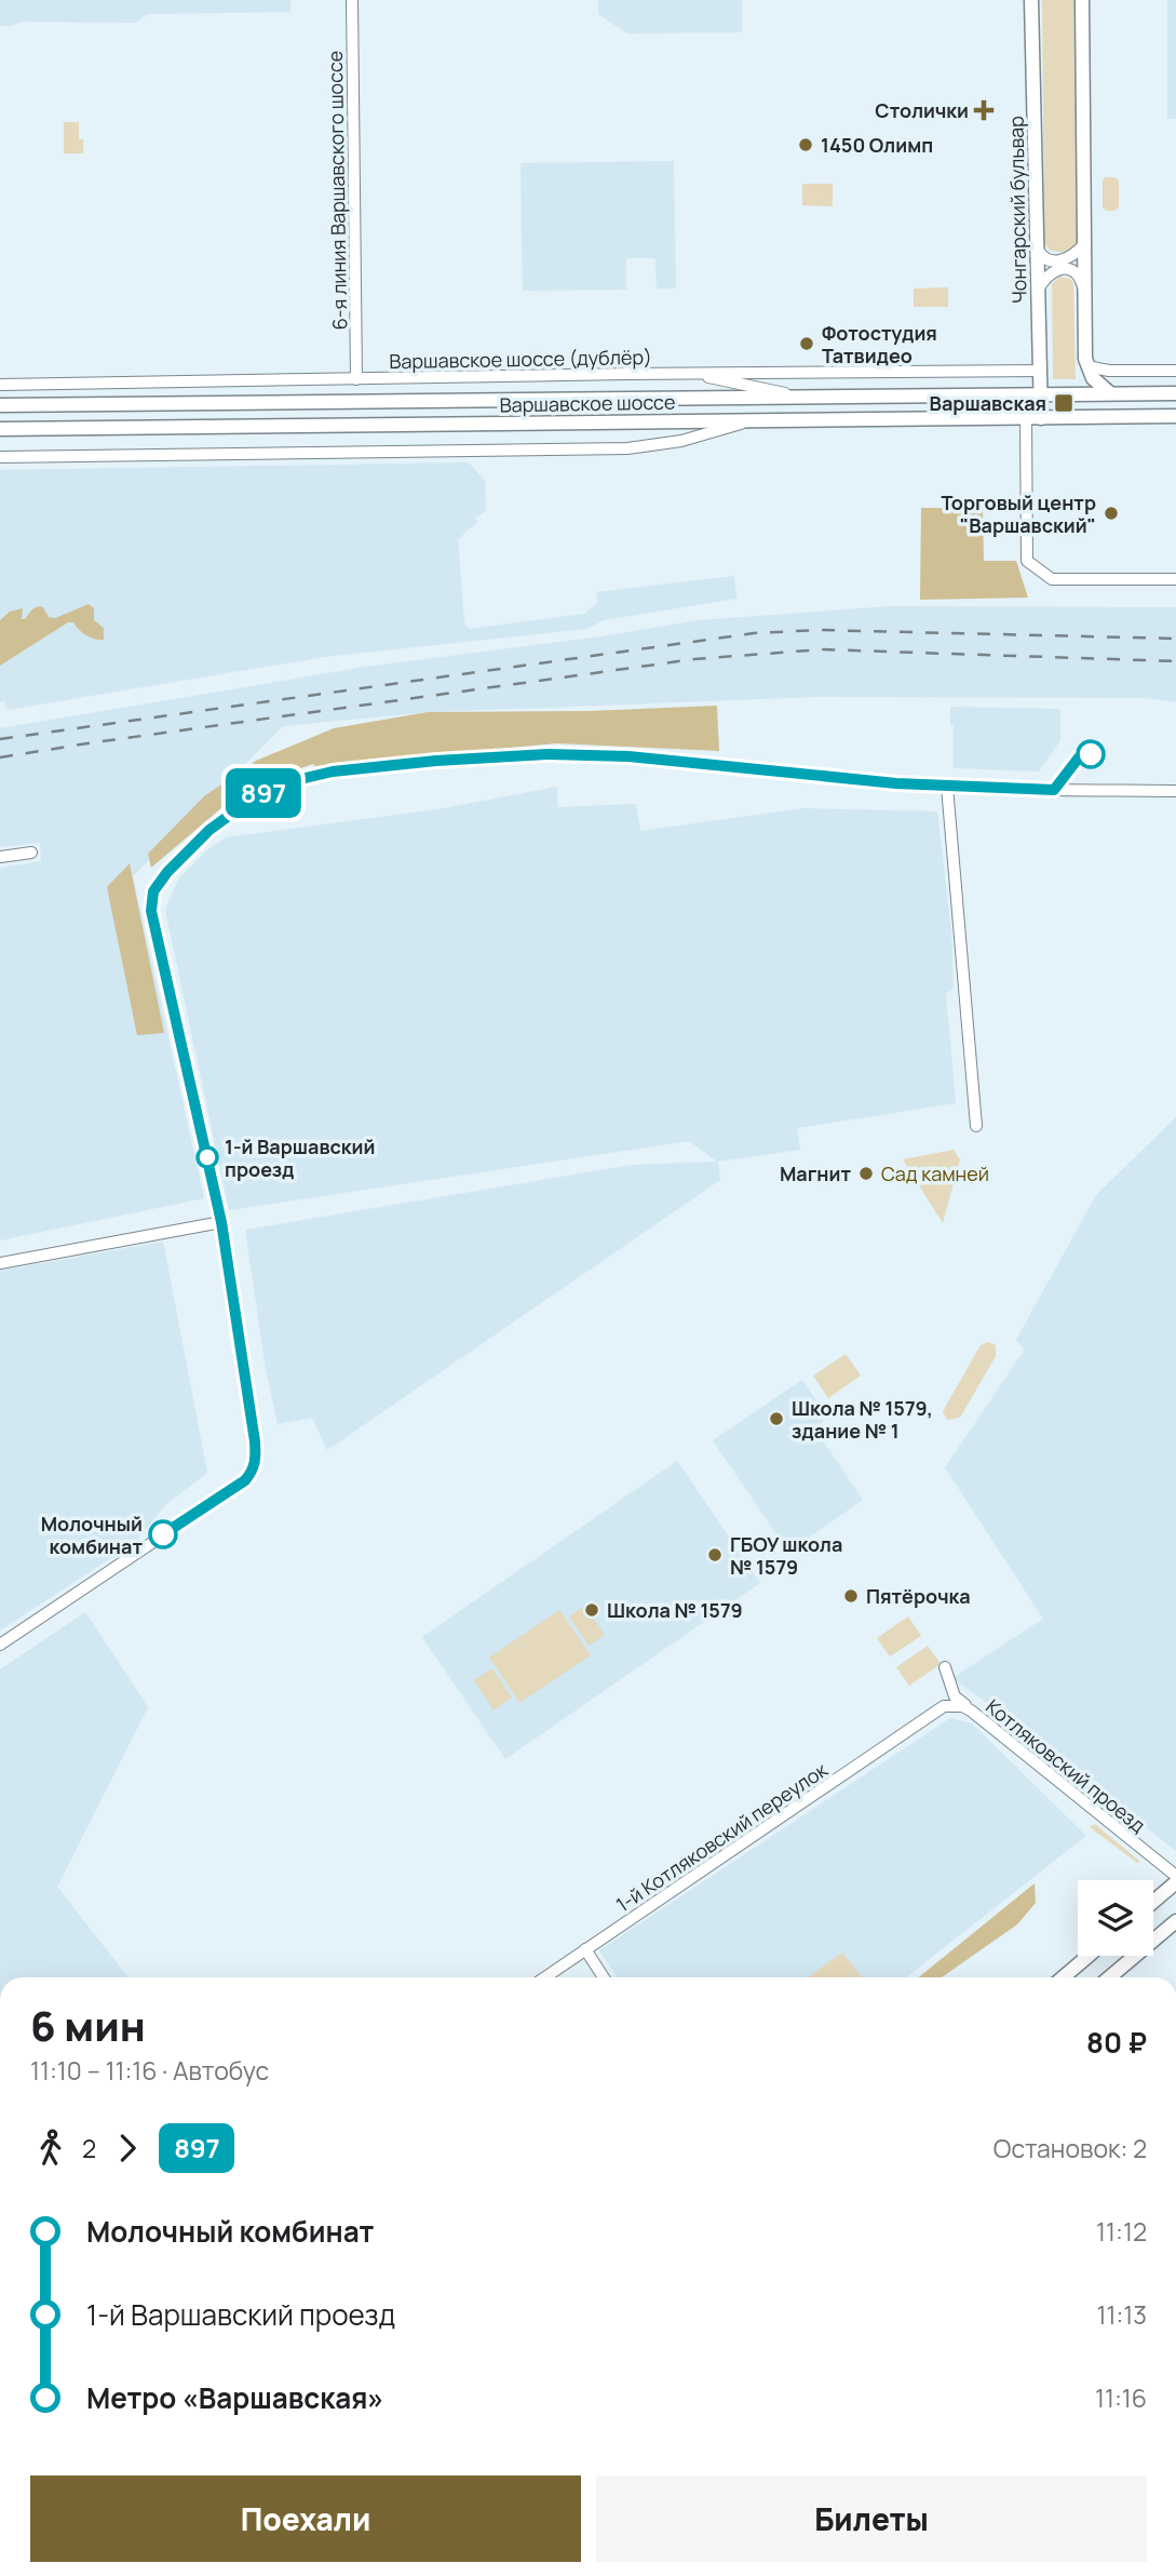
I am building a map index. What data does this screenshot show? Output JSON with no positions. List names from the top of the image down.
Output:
{
  "streets": {
    "main road": ["Чонгарский бульвар", "Варшавское шоссе"],
    "street": [
      "6-я линия Варшавского шоссе",
      "Варшавское шоссе (дублёр)",
      "Котляковский проезд",
      "1-й Котляковский переулок"
    ]
  },
  "crossings": [
    ["6-я линия Варшавского шоссе", "Варшавское шоссе (дублёр)"],
    ["Чонгарский бульвар", "Варшавское шоссе (дублёр)"],
    ["Чонгарский бульвар", "Варшавское шоссе"],
    ["Котляковский проезд", "1-й Котляковский переулок"]
  ],
  "parks": ["Сад камней"],
  "places": {
    "health": ["Столички"],
    "other": [
      "1450 Олимп",
      "Фотостудия Татвидео",
      "Торговый центр \"Варшавский\"",
      "1-й Варшавский проезд",
      "Магнит",
      "Школа № 1579, здание № 1",
      "Молочный комбинат",
      "ГБОУ школа № 1579",
      "Пятёрочка",
      "Школа № 1579"
    ],
    "transit": ["Варшавская"]
  },
  "lines": ["bus line 897"],
  "page": {
    "on_map": "897",
    "heading": ["6 мин", "11:10 – 11:16 · Автобус", "80 ₽"],
    "legs": ["2", "897", "Остановок: 2"],
    "list": [
      {
        "name": "Молочный комбинат",
        "value": "11:12"
      },
      {
        "name": "1-й Варшавский проезд",
        "value": "11:13"
      },
      {
        "name": "Метро «Варшавская»",
        "value": "11:16"
      }
    ],
    "buttons": ["Поехали", "Билеты"]
  }
}
